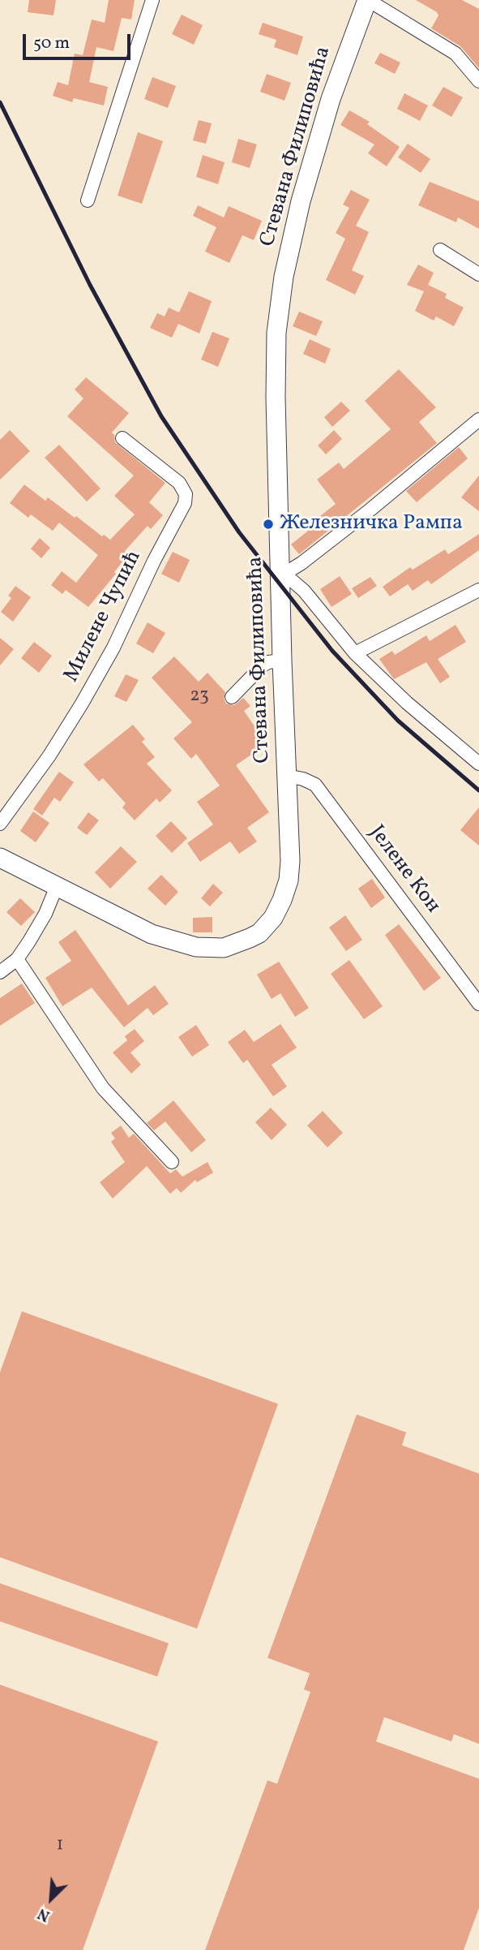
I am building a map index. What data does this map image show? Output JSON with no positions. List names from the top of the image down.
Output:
{
  "streets": {
    "main road": ["Стевана Филиповића"],
    "street": ["Милене Чупић", "Јелене Кон"]
  },
  "crossings": [
    ["Стевана Филиповића", "Јелене Кон"]
  ],
  "places": ["Железничка Рампа"],
  "house_numbers": ["23", "1"],
  "scale_bar": "50 m",
  "north": "bottom left"
}
